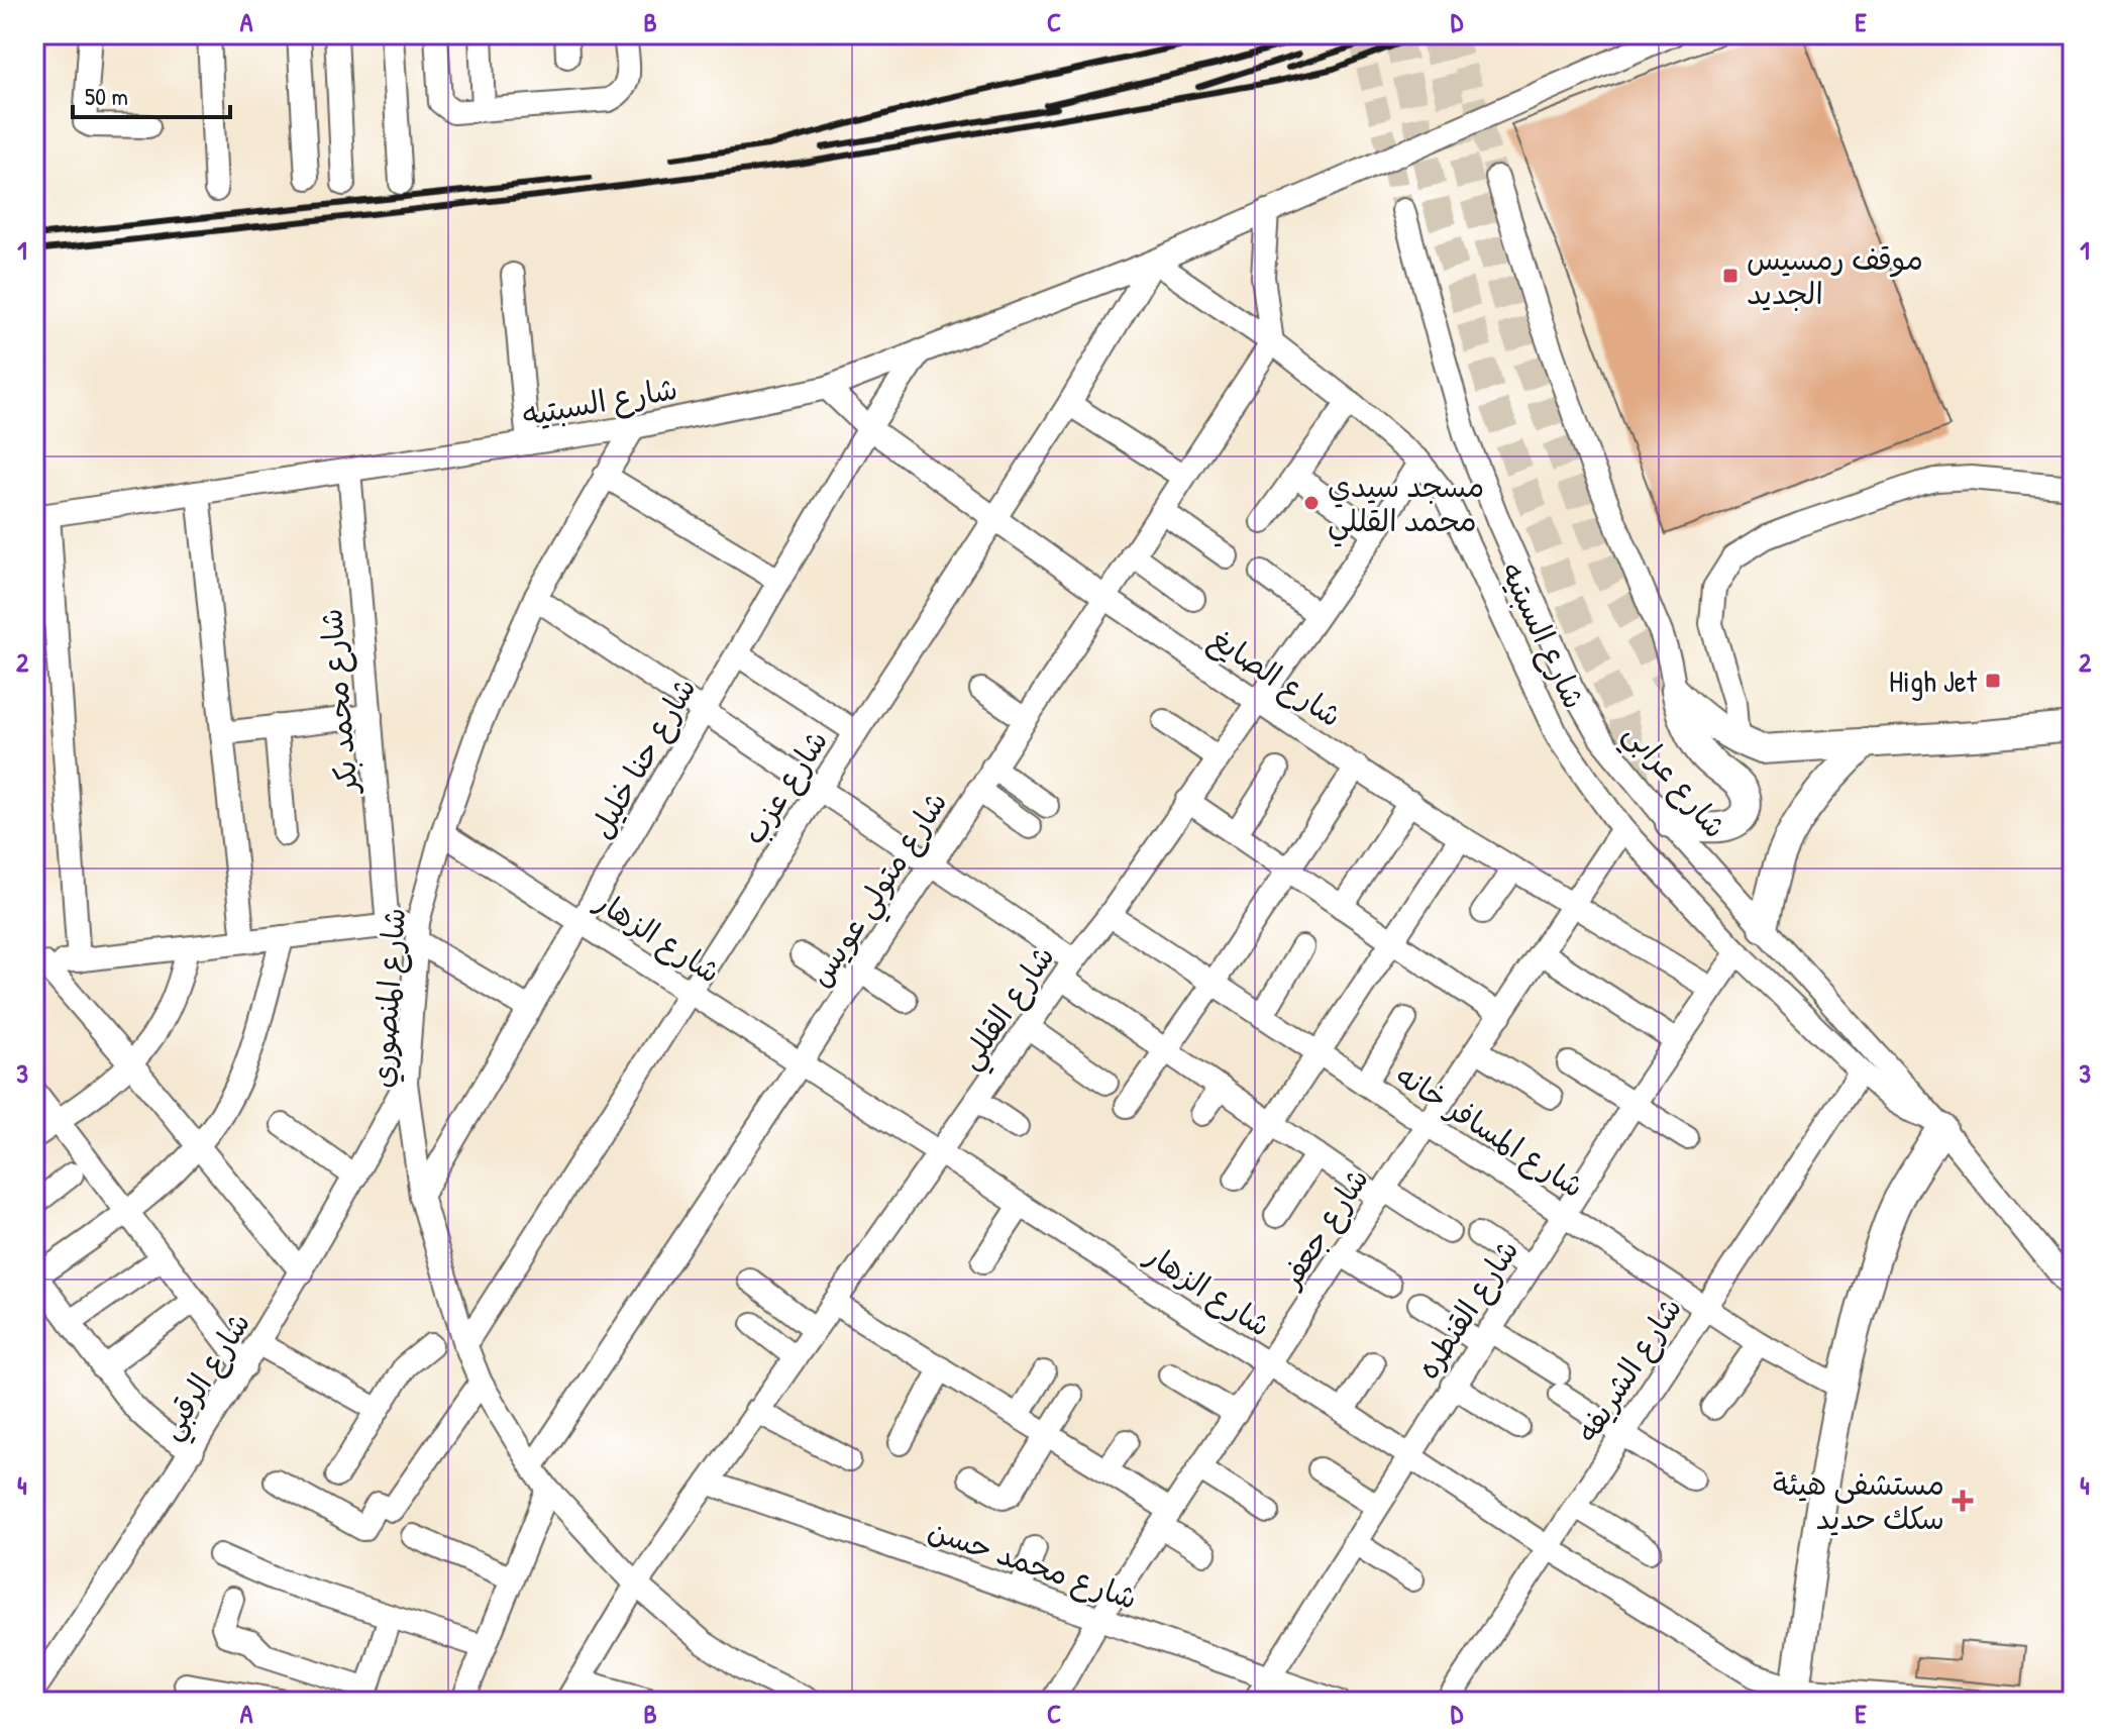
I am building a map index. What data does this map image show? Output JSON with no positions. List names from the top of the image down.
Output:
{
  "streets": {
    "street": [
      "شارع السبتيه",
      "شارع الصايغ",
      "شارع محمد بكر",
      "شارع حنا خليل",
      "شارع عرابي",
      "شارع عزب",
      "شارع متولي عويس",
      "شارع الزهار",
      "شارع المنصوري",
      "شارع القللي",
      "شارع المسافر خانه",
      "شارع جعفر",
      "شارع القنطره",
      "شارع الشريفه",
      "شارع الرقبي",
      "شارع محمد حسن"
    ]
  },
  "crossings": [
    ["شارع السبتيه", "شارع الصايغ"],
    ["شارع السبتيه", "شارع محمد بكر"],
    ["شارع السبتيه", "شارع حنا خليل"],
    ["شارع السبتيه", "شارع عرابي"],
    ["شارع السبتيه", "شارع عزب"],
    ["شارع السبتيه", "شارع متولي عويس"],
    ["شارع السبتيه", "شارع المنصوري"],
    ["شارع السبتيه", "شارع القللي"],
    ["شارع السبتيه", "شارع جعفر"],
    ["شارع السبتيه", "شارع القنطره"],
    ["شارع السبتيه", "شارع الشريفه"],
    ["شارع الصايغ", "شارع حنا خليل"],
    ["شارع الصايغ", "شارع عزب"],
    ["شارع الصايغ", "شارع متولي عويس"],
    ["شارع الصايغ", "شارع القللي"],
    ["شارع الصايغ", "شارع جعفر"],
    ["شارع الصايغ", "شارع القنطره"],
    ["شارع حنا خليل", "شارع الزهار"],
    ["شارع حنا خليل", "شارع المنصوري"],
    ["شارع عزب", "شارع الزهار"],
    ["شارع عزب", "شارع المنصوري"],
    ["شارع متولي عويس", "شارع الزهار"],
    ["شارع متولي عويس", "شارع المنصوري"],
    ["شارع الزهار", "شارع المنصوري"],
    ["شارع الزهار", "شارع القللي"],
    ["شارع الزهار", "شارع جعفر"],
    ["شارع الزهار", "شارع القنطره"],
    ["شارع الزهار", "شارع الشريفه"],
    ["شارع المنصوري", "شارع القللي"],
    ["شارع المنصوري", "شارع الرقبي"],
    ["شارع القللي", "شارع المسافر خانه"],
    ["شارع القللي", "شارع محمد حسن"],
    ["شارع المسافر خانه", "شارع جعفر"],
    ["شارع المسافر خانه", "شارع القنطره"],
    ["شارع المسافر خانه", "شارع الشريفه"],
    ["شارع جعفر", "شارع محمد حسن"],
    ["شارع القنطره", "شارع محمد حسن"]
  ],
  "places": {
    "transit": ["موقف رمسيس الجديد", "High Jet"],
    "other": ["مسجد سيدي محمد القللي"],
    "health": ["مستشفى هيئة سكك حديد"]
  },
  "scale_bar": "50 m",
  "grid": {
    "columns": [
      "A",
      "B",
      "C",
      "D",
      "E"
    ],
    "rows": [
      "1",
      "2",
      "3",
      "4"
    ]
  }
}
